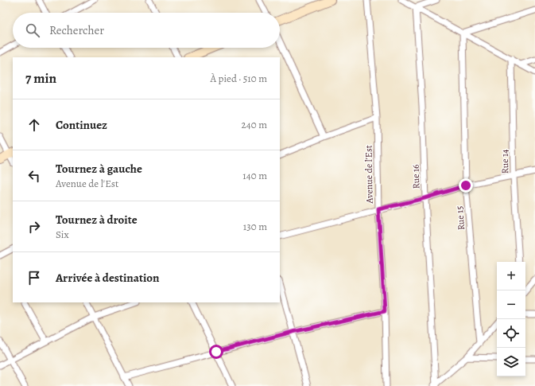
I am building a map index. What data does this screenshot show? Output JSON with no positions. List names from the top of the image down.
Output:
{
  "streets": {
    "street": [
      "Rue 14",
      "Avenue de l'Est",
      "Rue 16",
      "Rue 15"
    ]
  },
  "page": {
    "search": "Rechercher",
    "heading": ["7 min", "À pied · 510 m"],
    "list": [
      ["Continuez", "240 m"],
      ["Tournez à gauche", "Avenue de l'Est", "140 m"],
      ["Tournez à droite", "Six", "130 m"],
      "Arrivée à destination"
    ],
    "map_buttons": ["+", "−"]
  }
}
